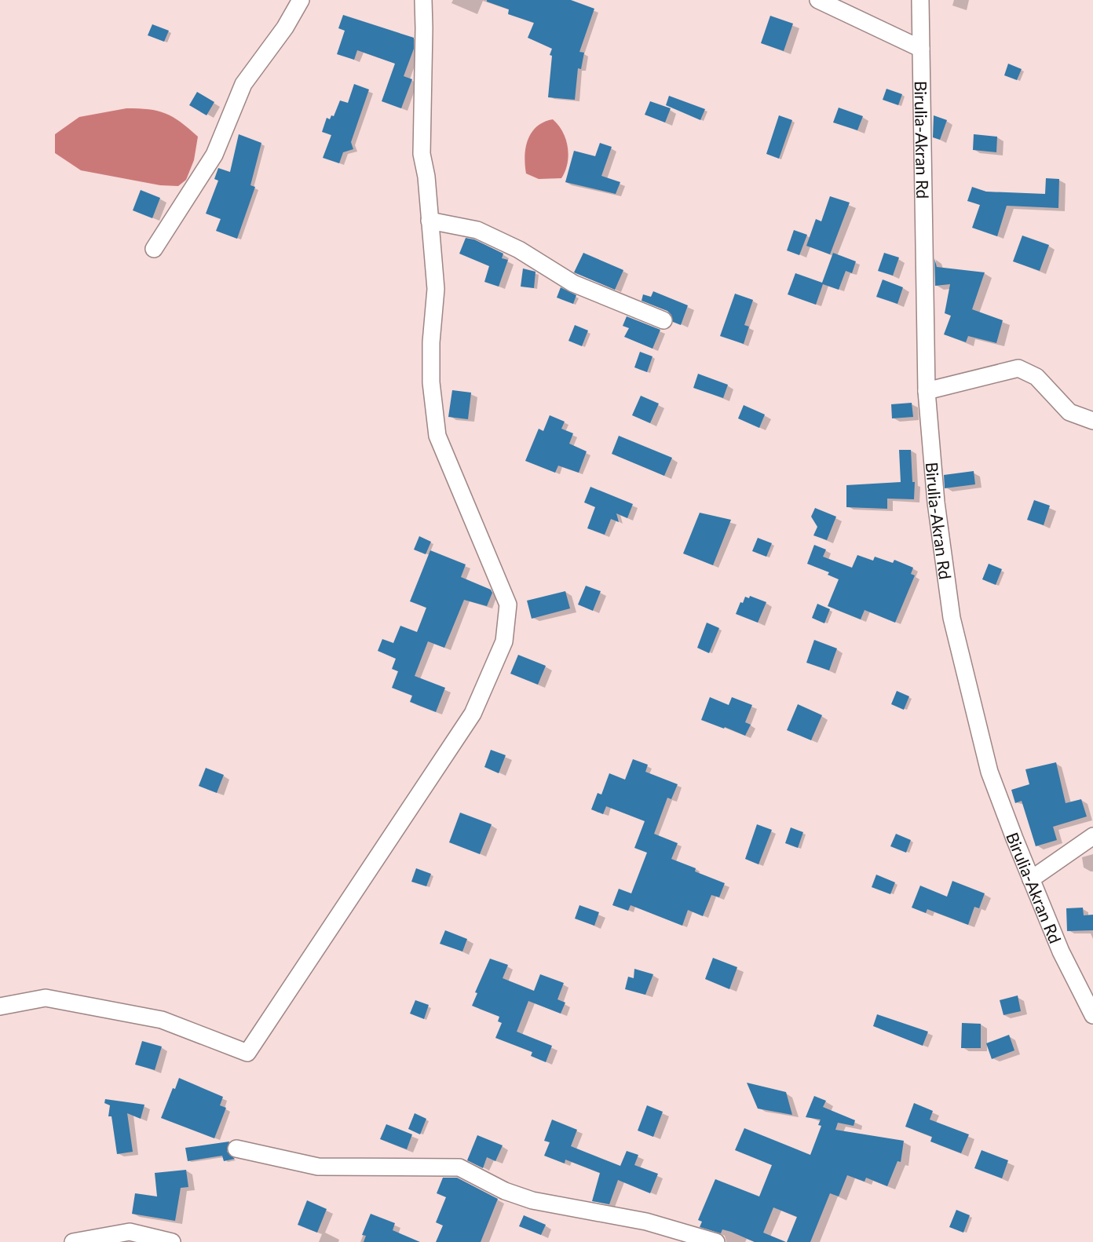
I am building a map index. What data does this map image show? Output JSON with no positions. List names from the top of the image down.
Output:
{
  "streets": {
    "street": ["Birulia-Akran Rd"]
  }
}
